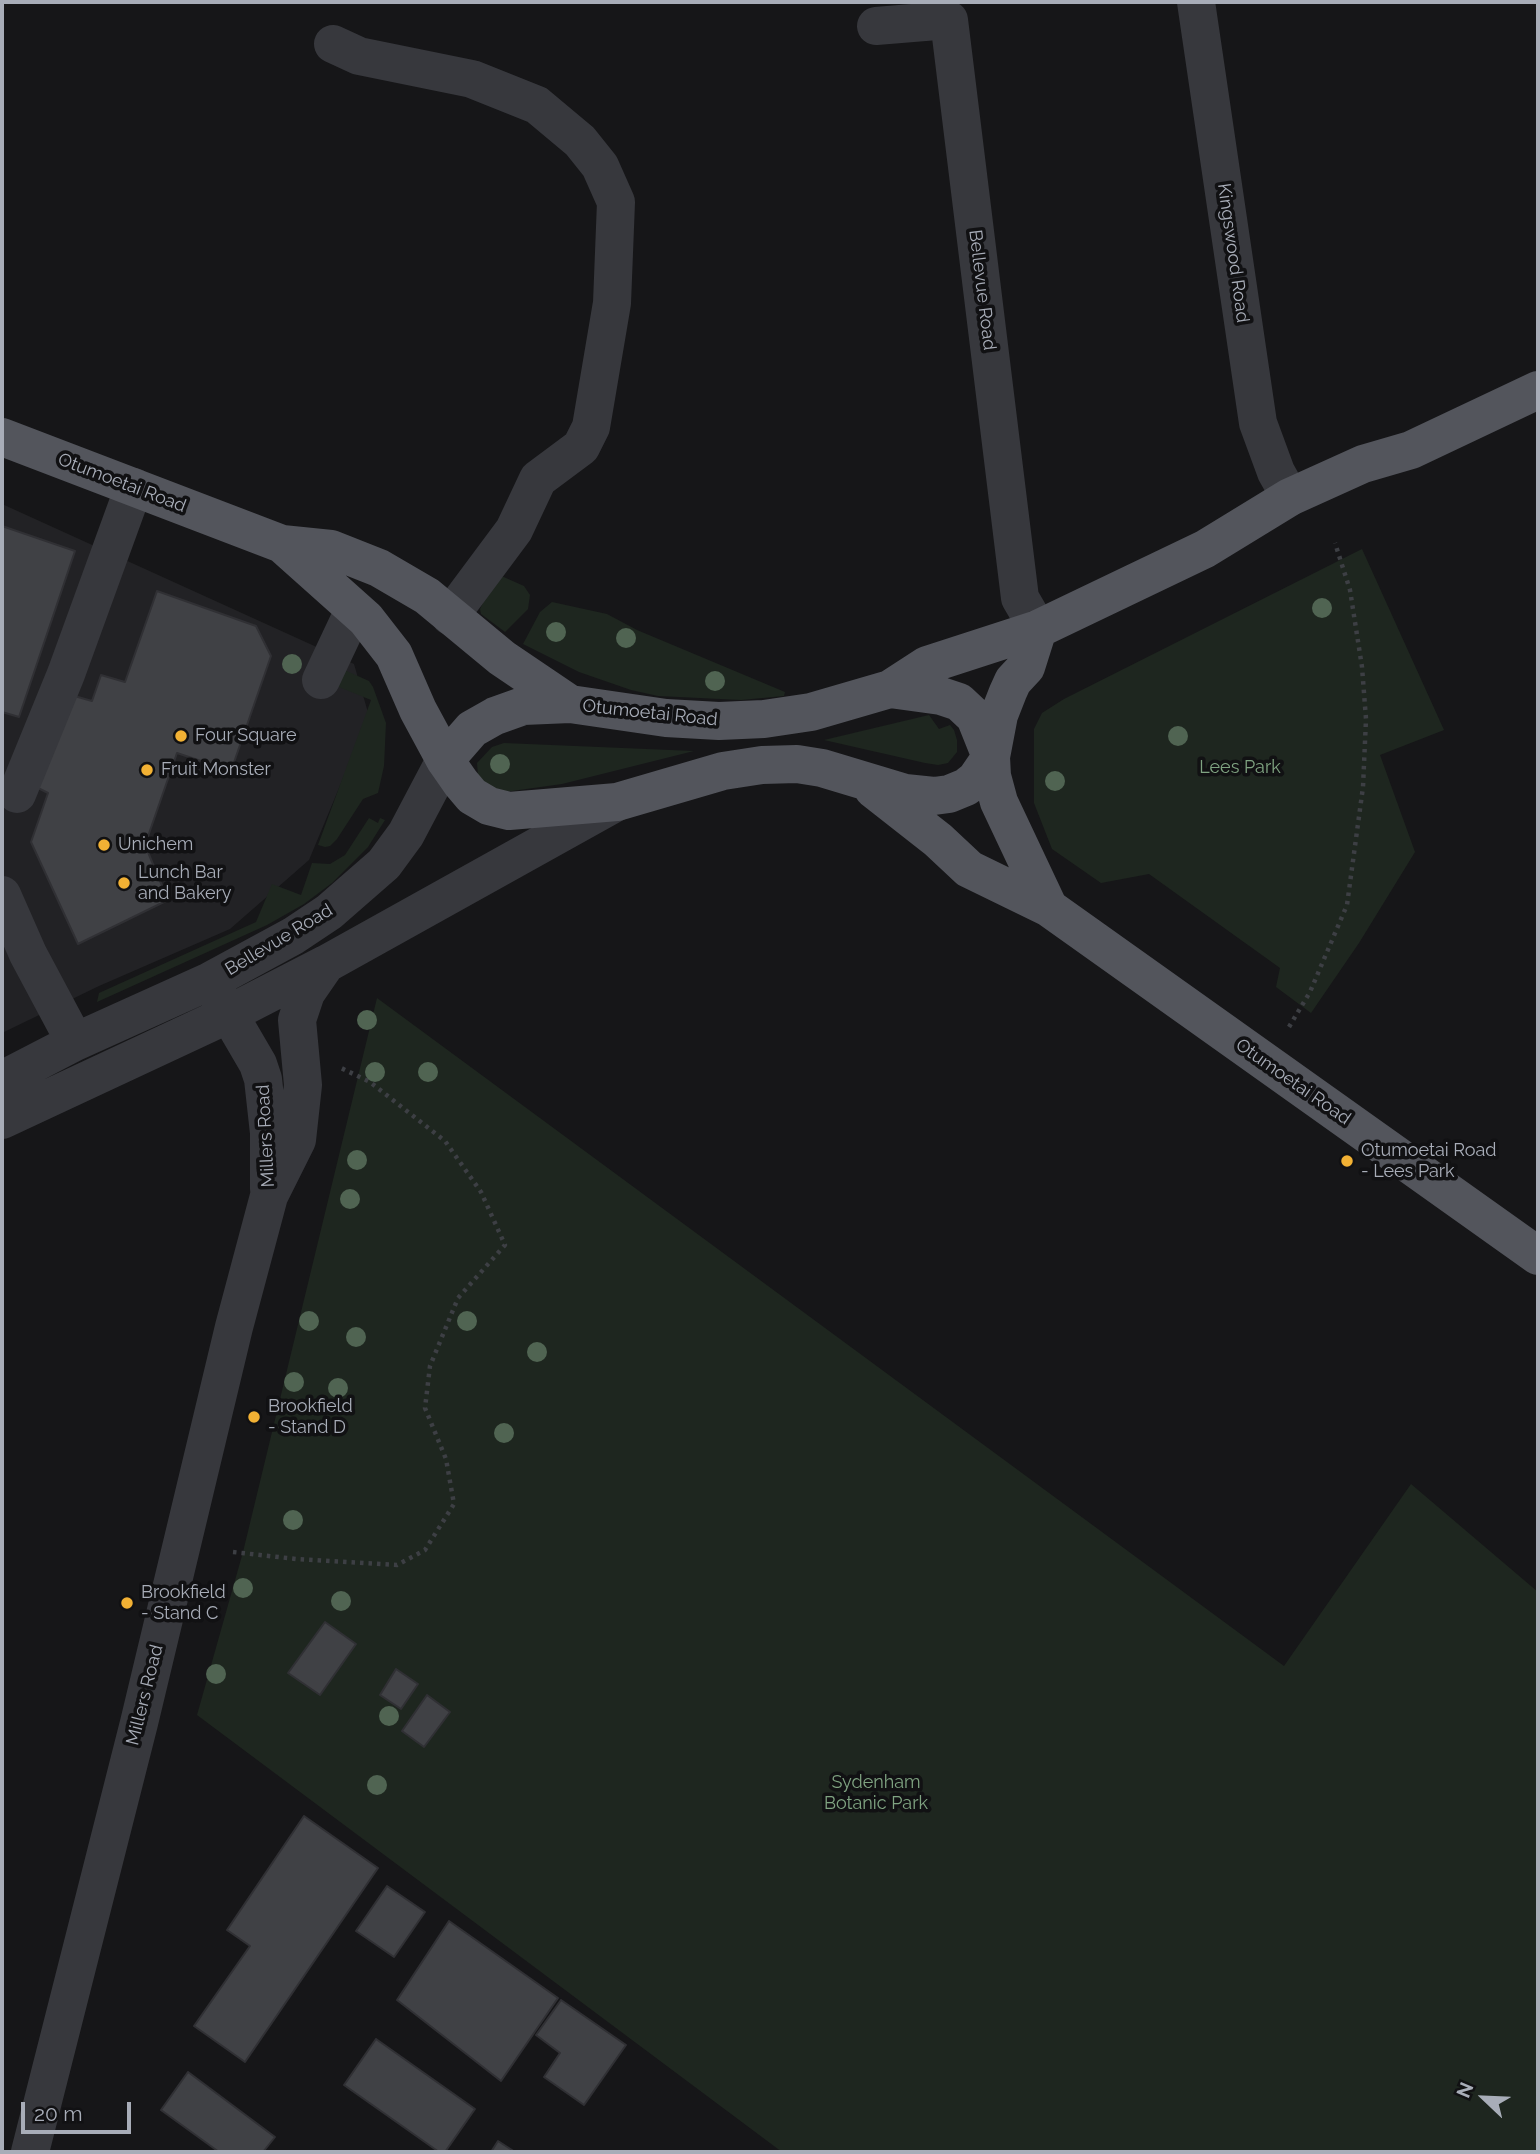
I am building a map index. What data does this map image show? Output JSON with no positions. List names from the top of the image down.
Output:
{
  "streets": {
    "main road": ["Bellevue Road", "Otumoetai Road"],
    "street": ["Kingswood Road", "Millers Road"]
  },
  "crossings": [
    ["Bellevue Road", "Otumoetai Road"],
    ["Bellevue Road", "Millers Road"]
  ],
  "parks": ["Lees Park", "Sydenham Botanic Park"],
  "places": [
    "Four Square",
    "Fruit Monster",
    "Unichem",
    "Lunch Bar and Bakery",
    "Otumoetai Road - Lees Park",
    "Brookfield - Stand D",
    "Brookfield - Stand C"
  ],
  "scale_bar": "20 m",
  "north": "top left"
}
